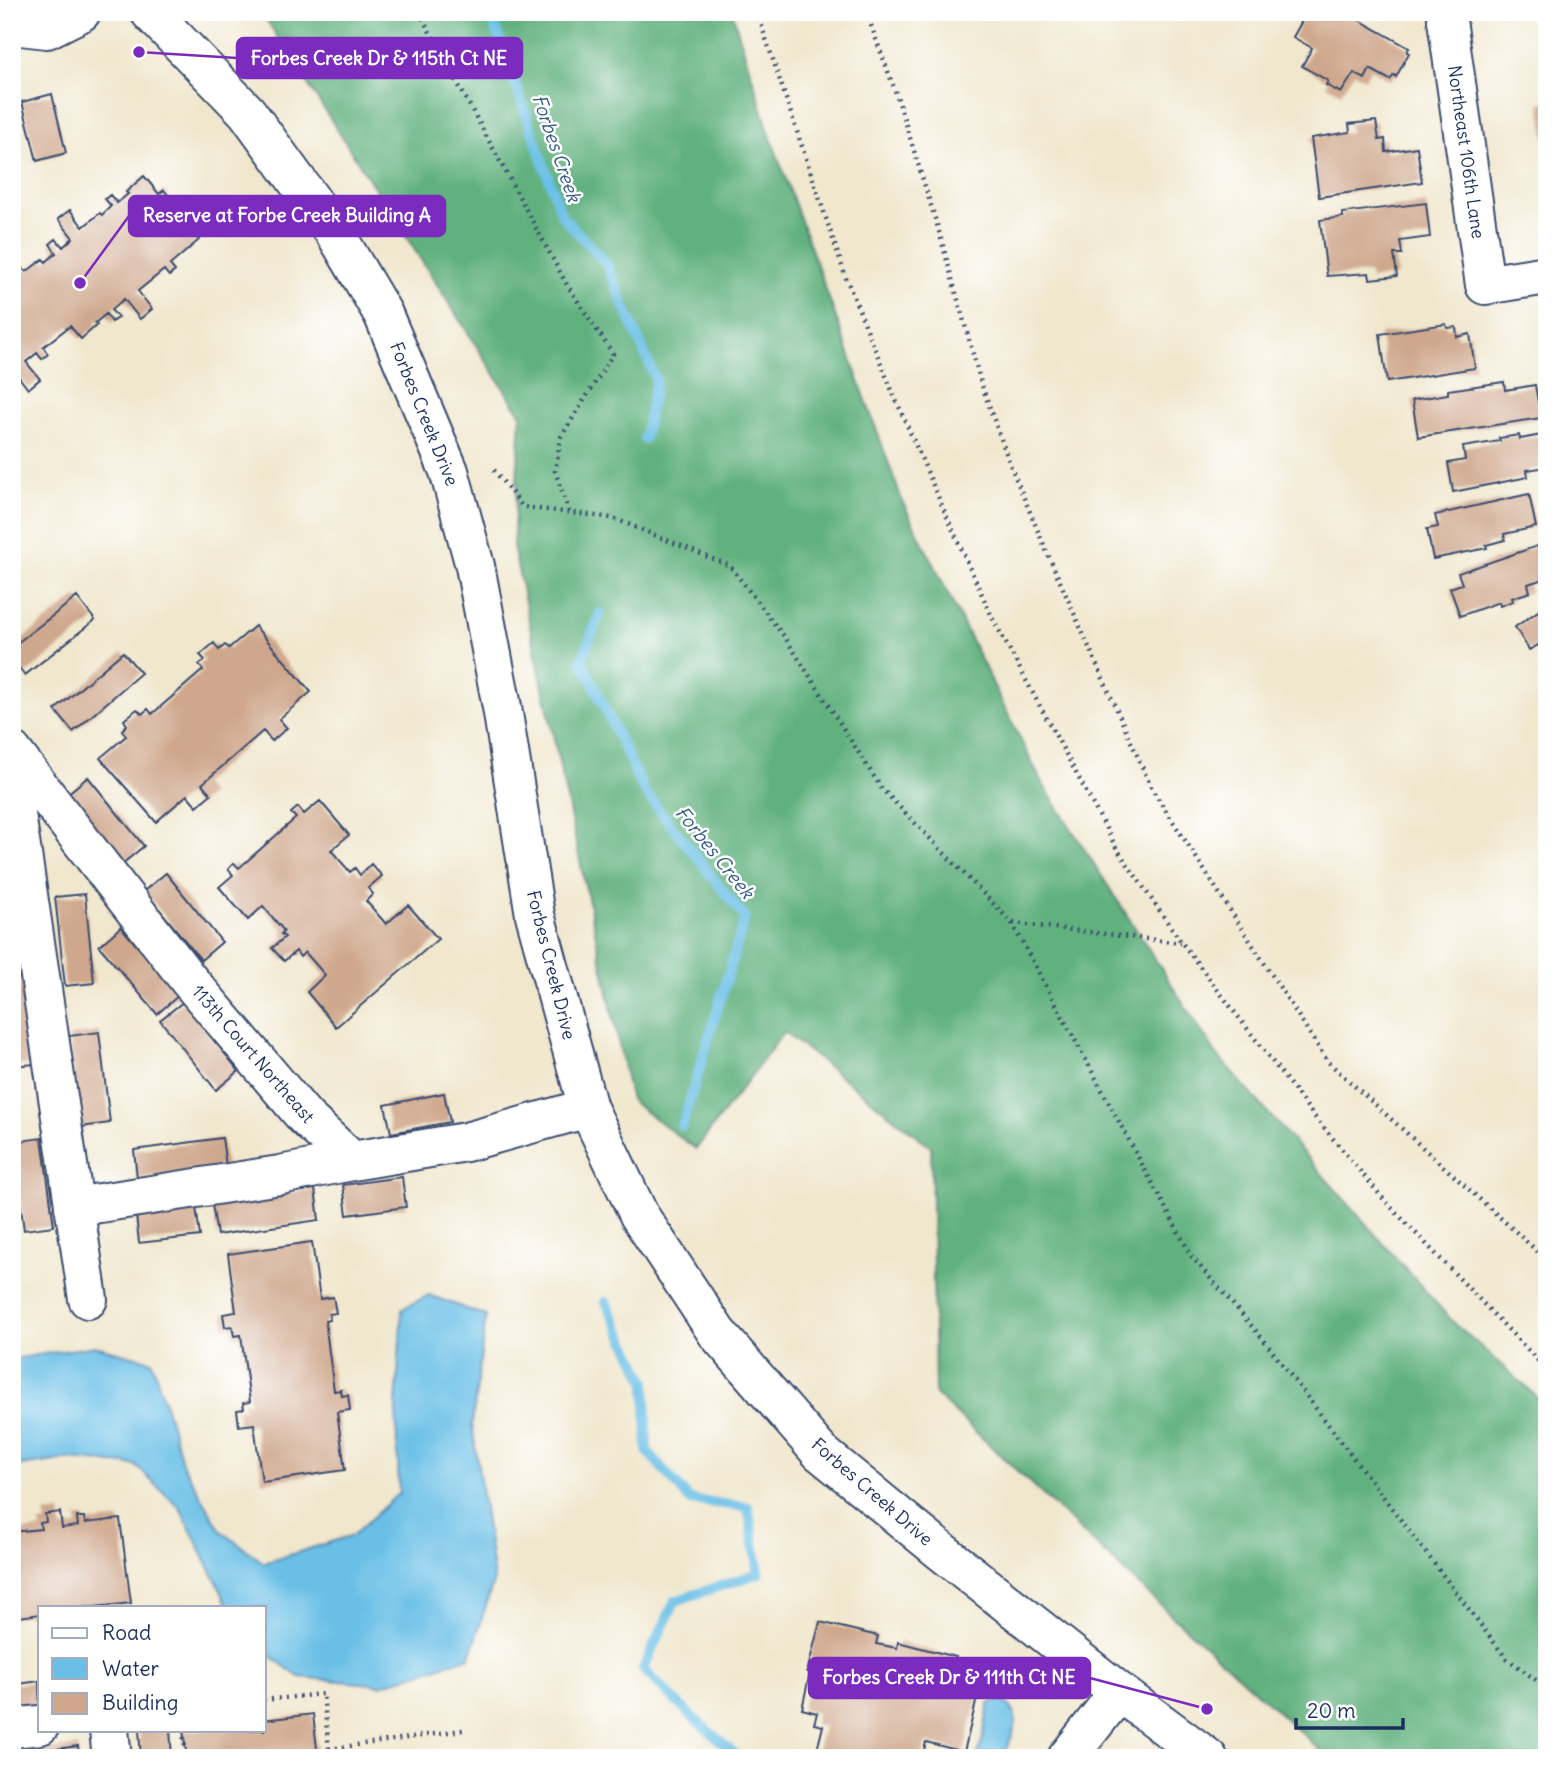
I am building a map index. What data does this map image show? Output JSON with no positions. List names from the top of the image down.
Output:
{
  "streets": {
    "street": ["Northeast 106th Lane", "Forbes Creek Drive", "113th Court Northeast"]
  },
  "water": ["Forbes Creek"],
  "places": ["Forbes Creek Dr & 115th Ct NE", "Reserve at Forbe Creek Building A", "Forbes Creek Dr & 111th Ct NE"],
  "legend": ["Road", "Water", "Building"],
  "scale_bar": "20 m"
}
